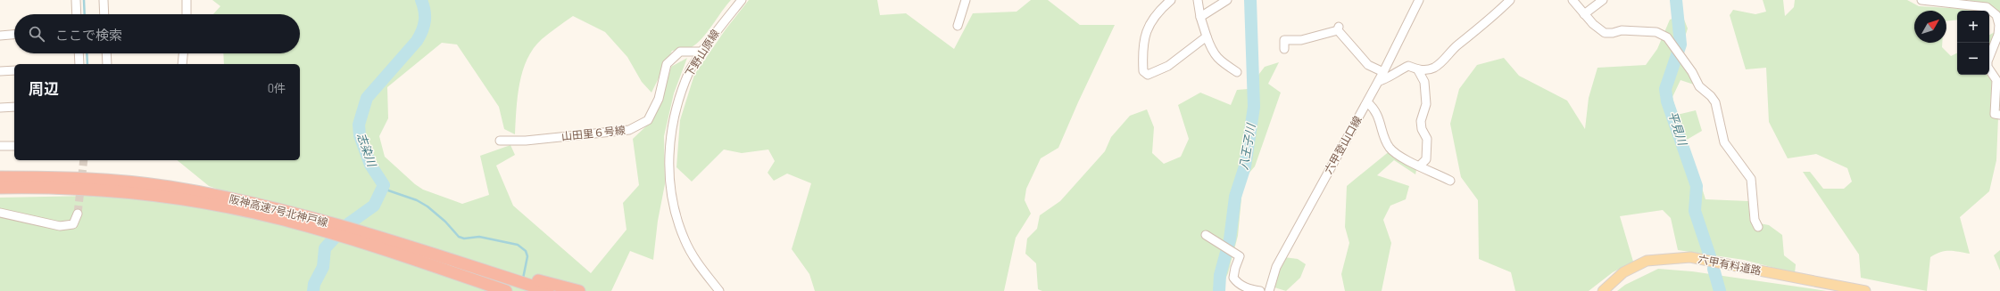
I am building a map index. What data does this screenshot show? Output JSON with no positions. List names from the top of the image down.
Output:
{
  "streets": {
    "highway": ["阪神高速7号北神戸線"],
    "main road": ["六甲有料道路"],
    "street": ["下野山原線", "山田里６号線", "六甲登山口線"]
  },
  "crossings": [
    ["下野山原線", "山田里６号線"]
  ],
  "water": ["平見川", "八王子川", "志染川"],
  "north": "top right",
  "page": {
    "map_buttons": ["+", "−"],
    "search": "ここで検索",
    "heading": ["周辺", "0件"]
  }
}
